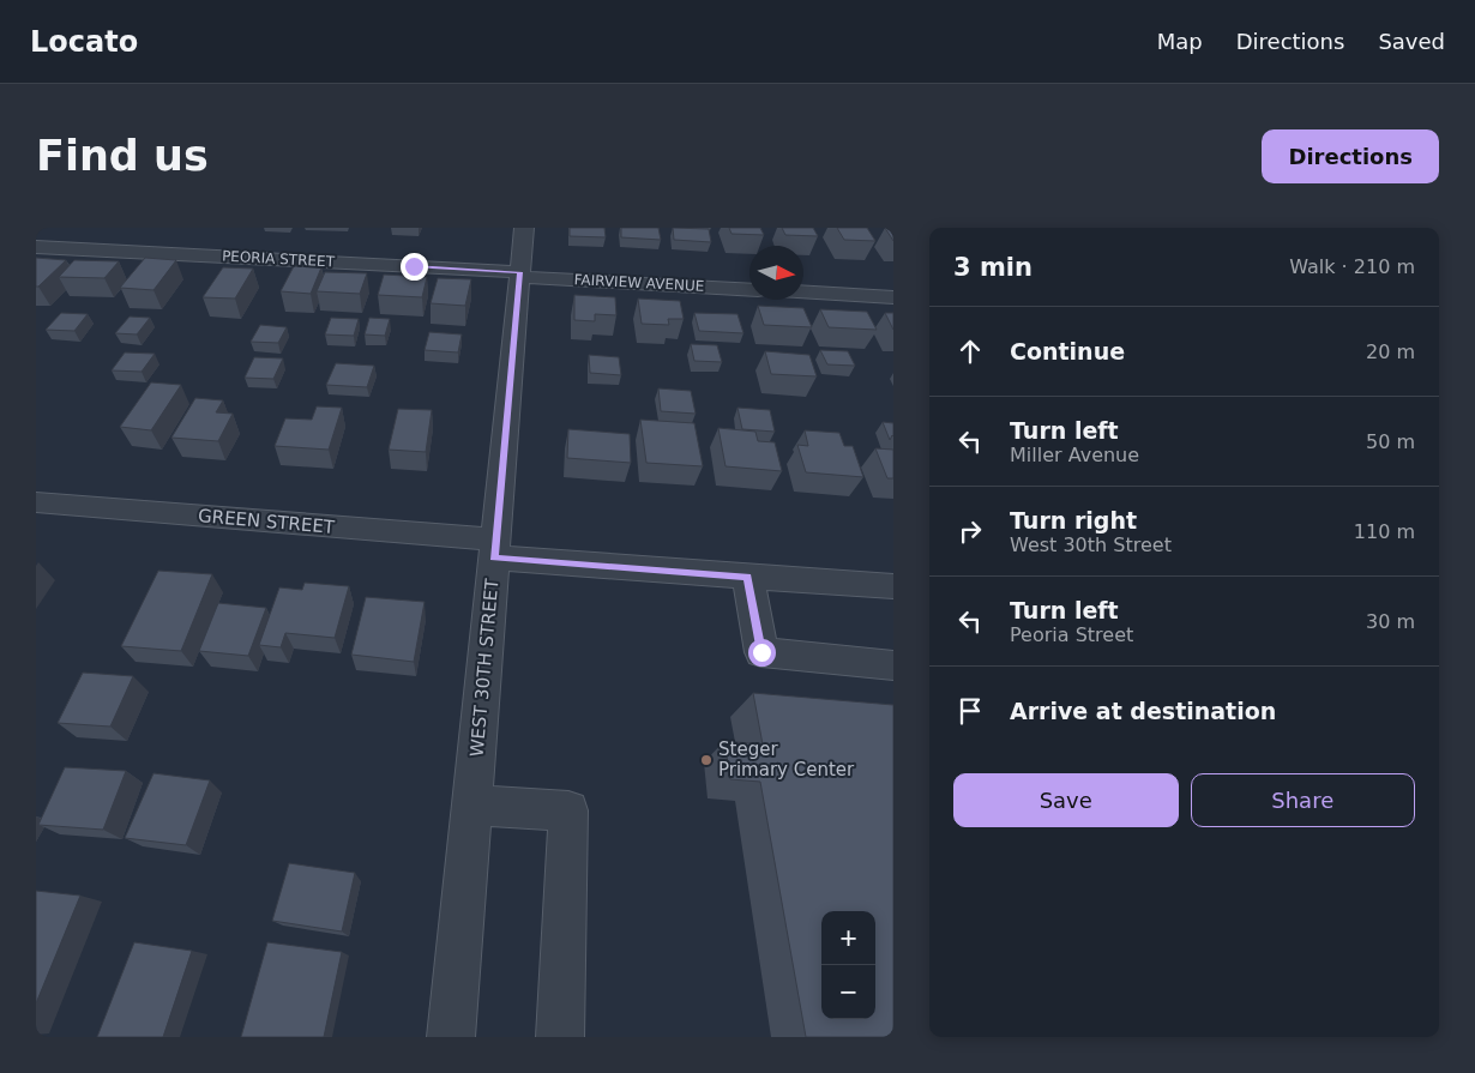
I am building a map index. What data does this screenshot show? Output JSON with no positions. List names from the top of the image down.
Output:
{
  "streets": {
    "street": [
      "PEORIA STREET",
      "FAIRVIEW AVENUE",
      "GREEN STREET",
      "WEST 30TH STREET"
    ]
  },
  "crossings": [
    ["PEORIA STREET", "FAIRVIEW AVENUE"],
    ["PEORIA STREET", "WEST 30TH STREET"],
    ["FAIRVIEW AVENUE", "WEST 30TH STREET"],
    ["GREEN STREET", "WEST 30TH STREET"]
  ],
  "places": ["Steger Primary Center"],
  "north": "right",
  "page": {
    "header": "Locato",
    "nav": ["Map", "Directions", "Saved"],
    "buttons": [
      "Directions",
      ["Save", "Share"]
    ],
    "title": "Find us",
    "heading": ["3 min", "Walk · 210 m"],
    "list": [
      ["Continue", "20 m"],
      ["Turn left", "Miller Avenue", "50 m"],
      ["Turn right", "West 30th Street", "110 m"],
      ["Turn left", "Peoria Street", "30 m"],
      "Arrive at destination"
    ],
    "map_buttons": ["+", "−"]
  }
}
